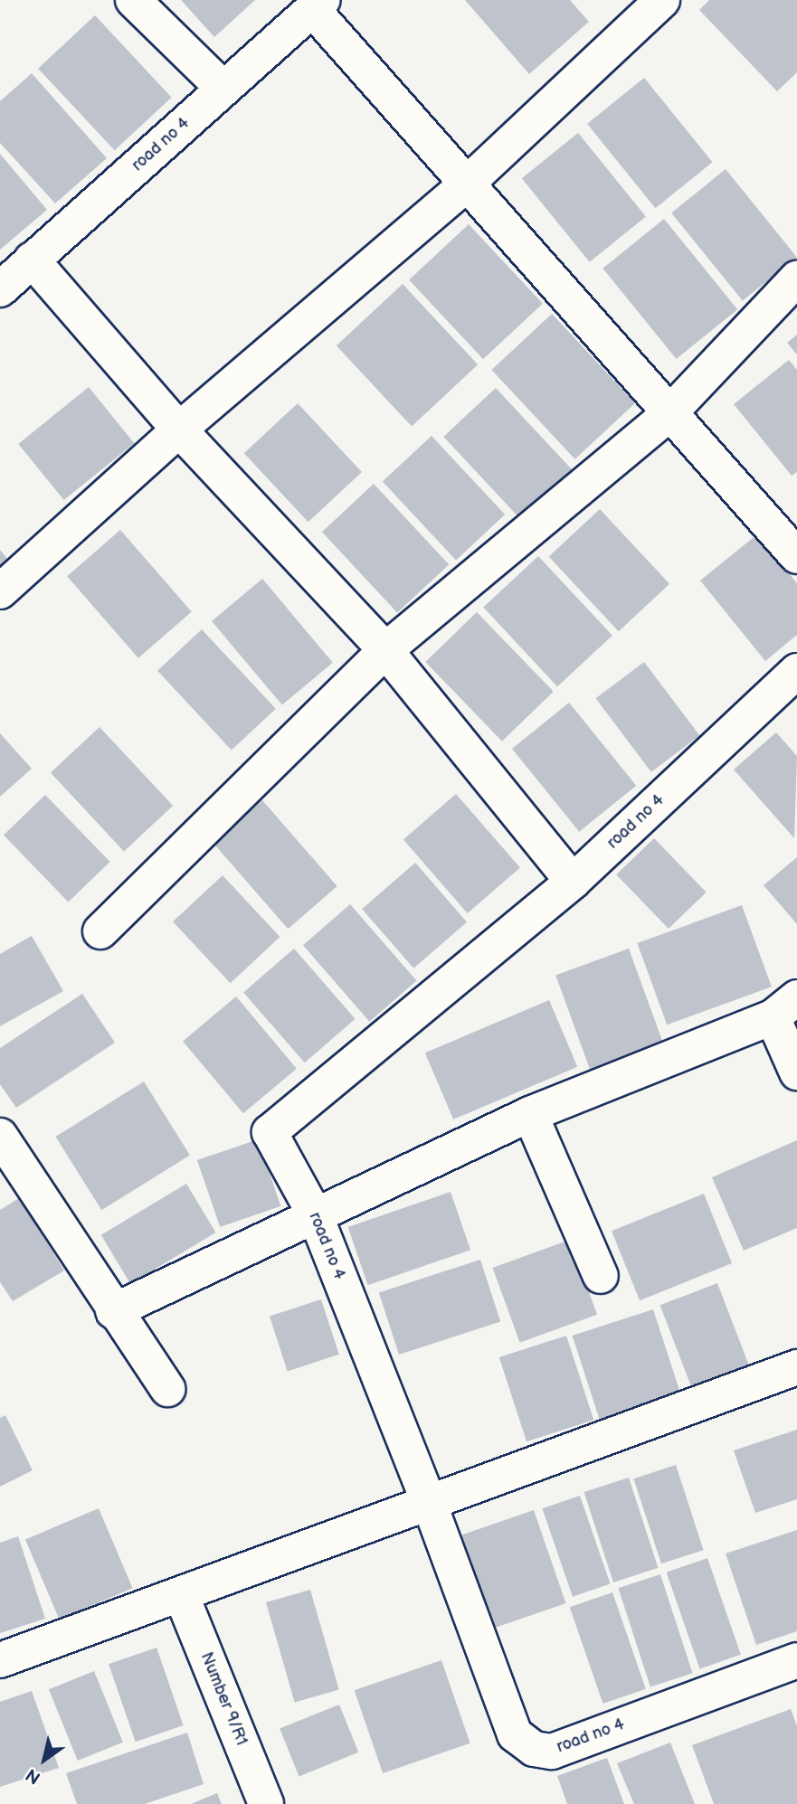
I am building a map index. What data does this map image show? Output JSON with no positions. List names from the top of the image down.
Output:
{
  "streets": {
    "street": ["road no 4", "Number 9/R1"]
  },
  "north": "bottom left"
}
